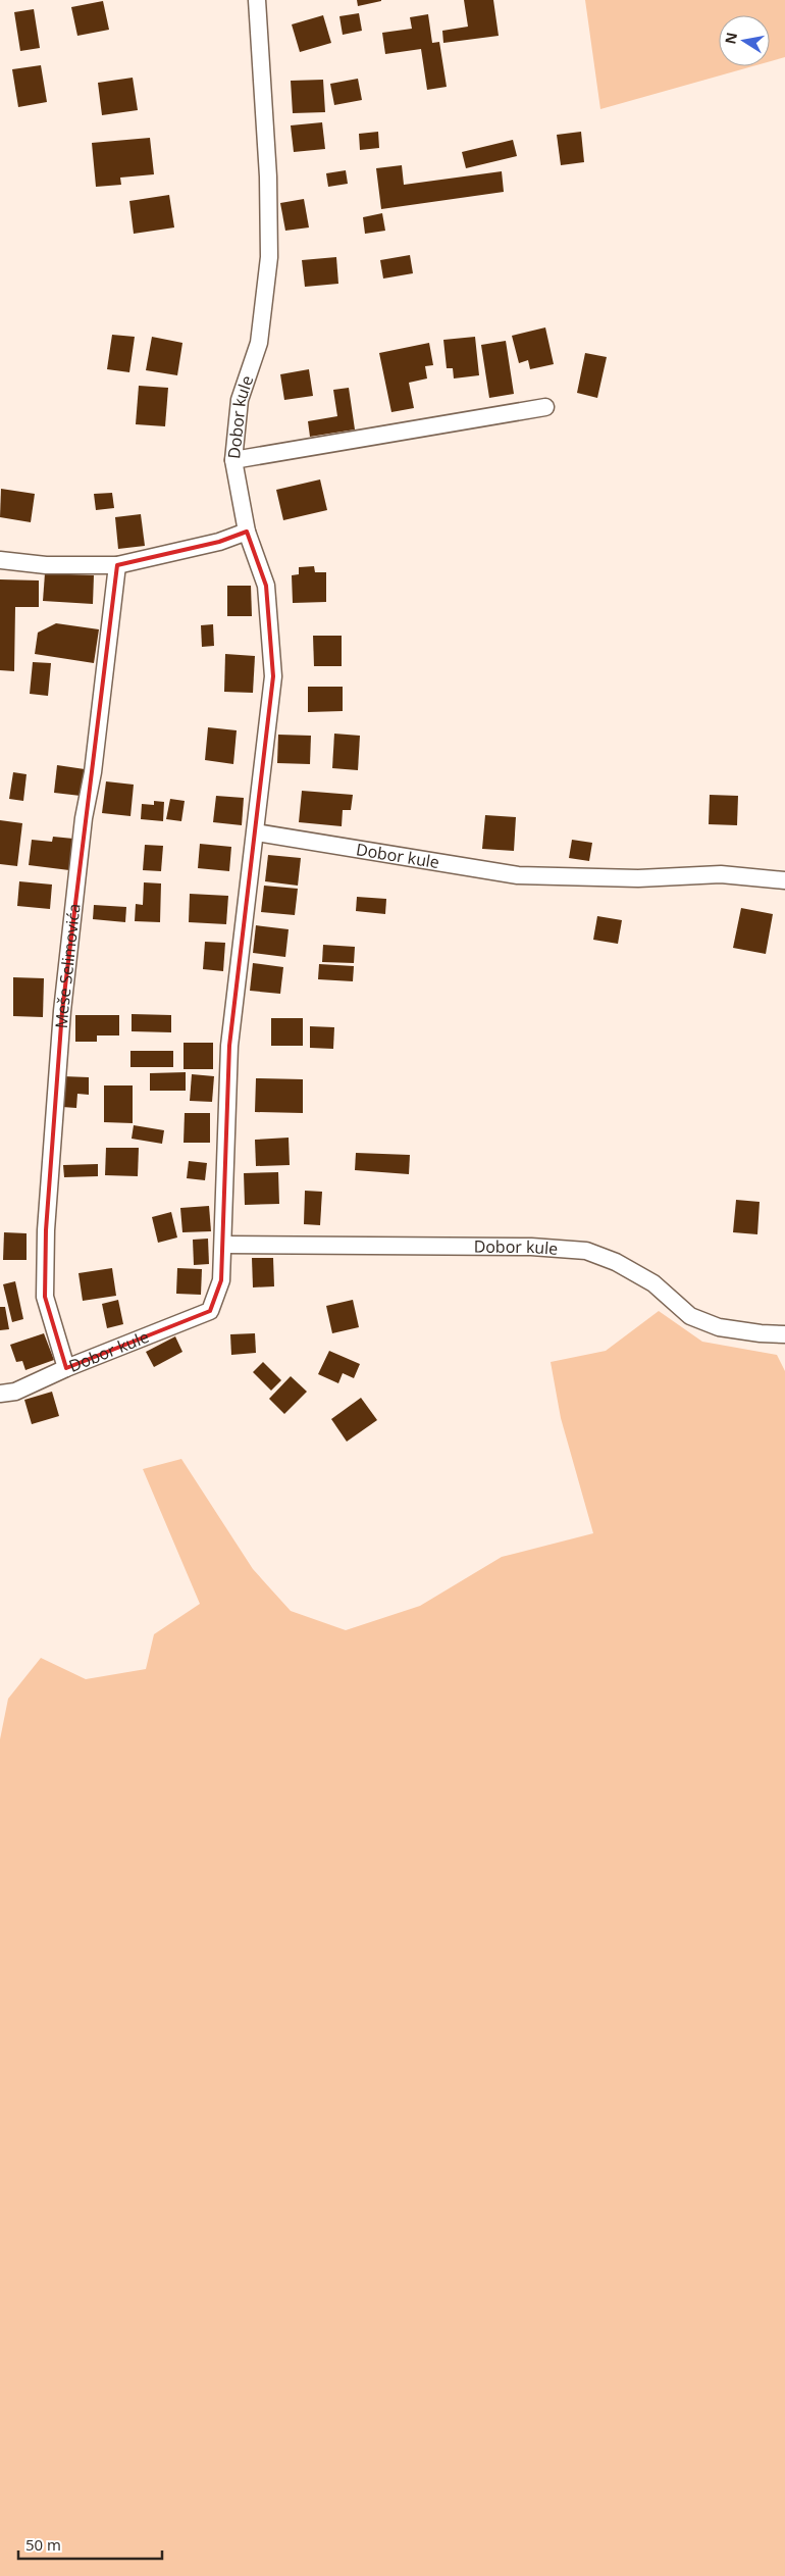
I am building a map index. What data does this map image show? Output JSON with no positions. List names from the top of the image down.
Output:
{
  "streets": {
    "street": ["Dobor kule", "Meše Selimovića"]
  },
  "crossings": [
    ["Dobor kule", "Meše Selimovića"]
  ],
  "scale_bar": "50 m",
  "north": "left"
}
